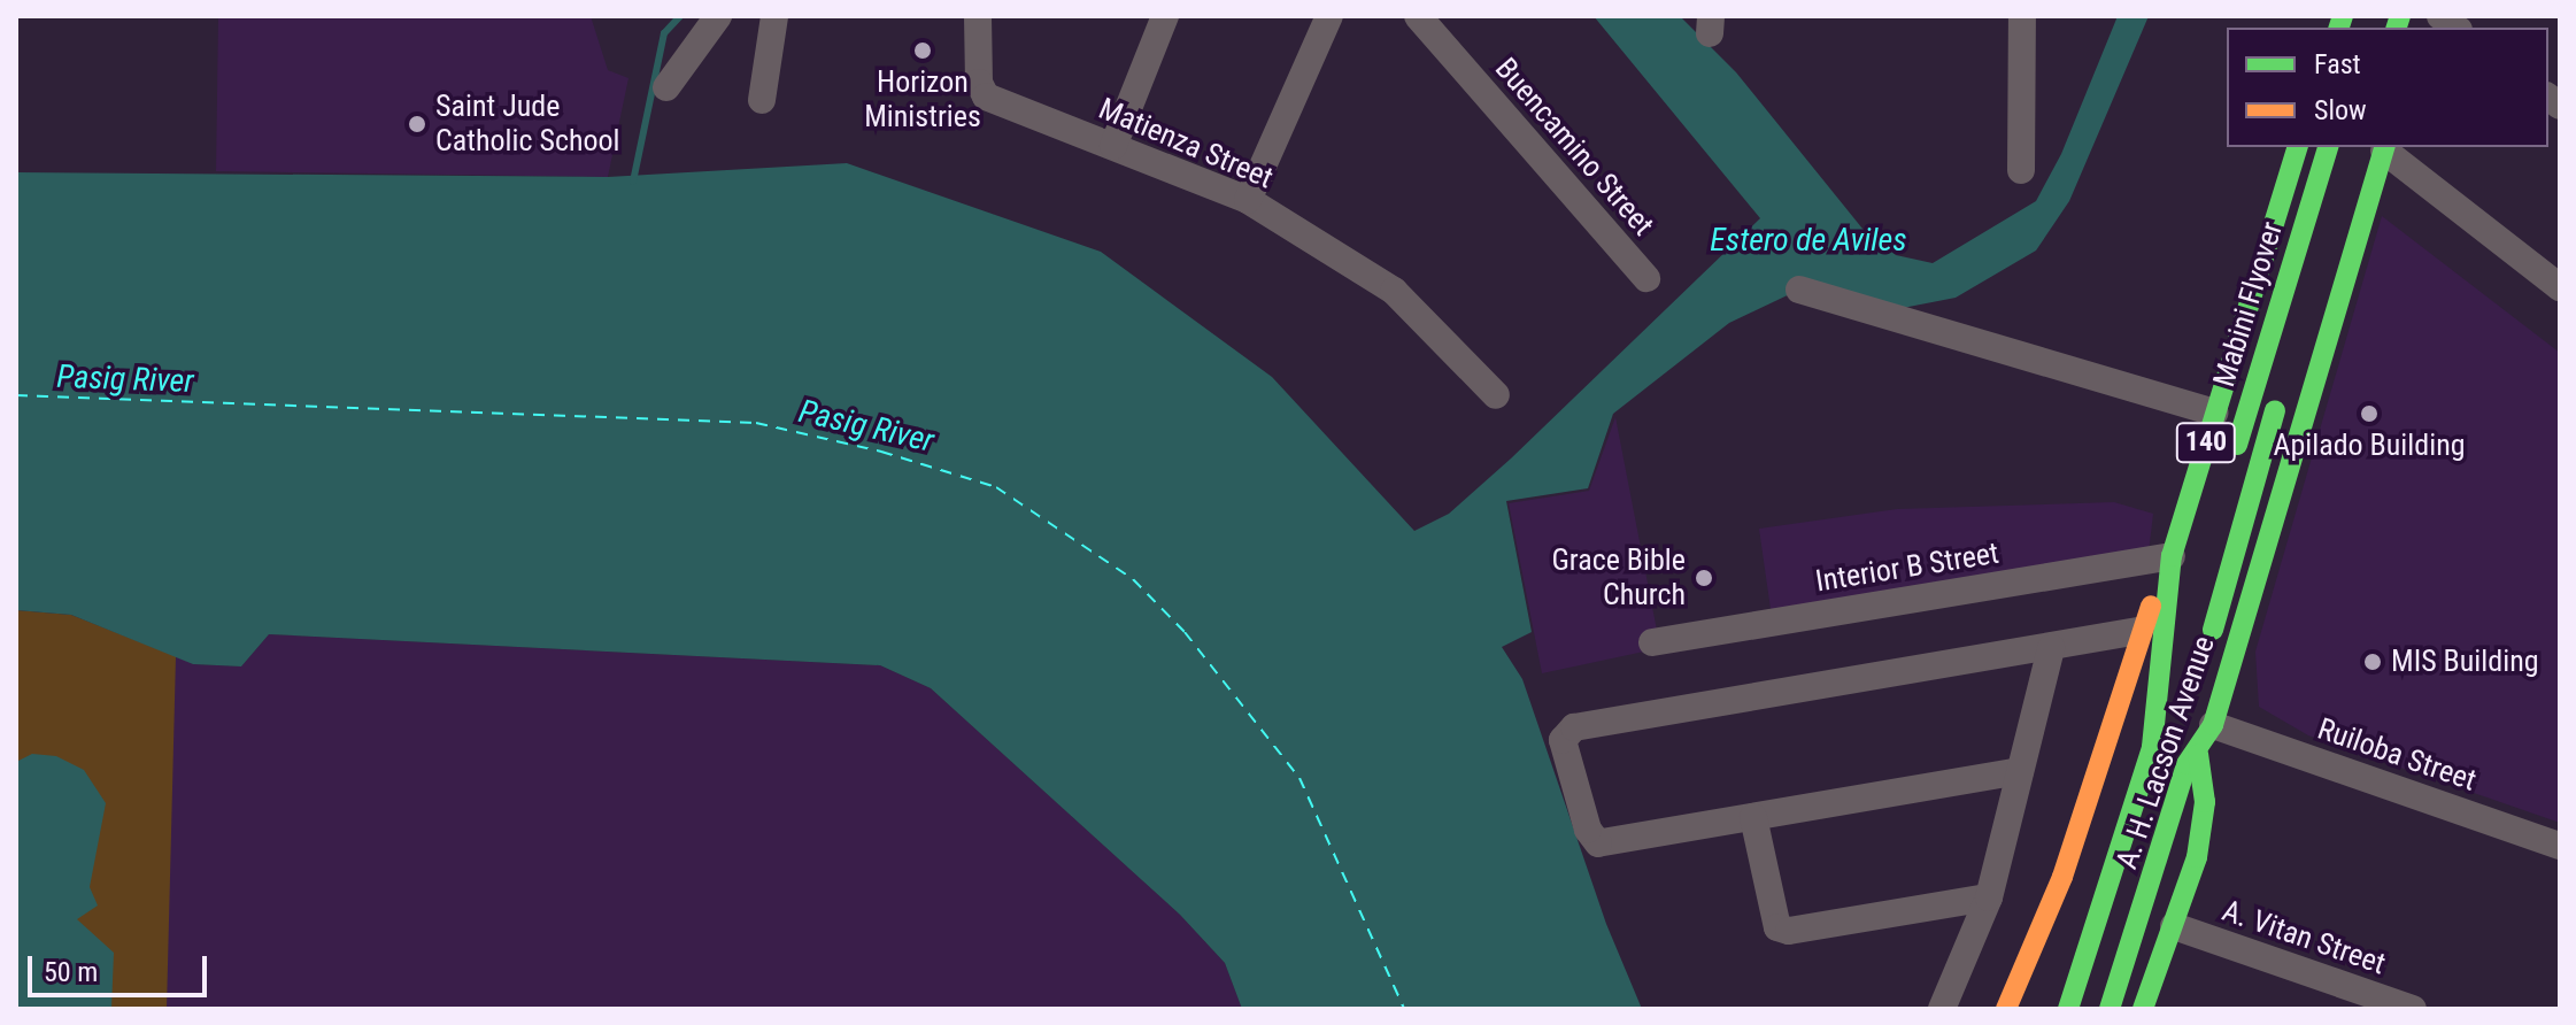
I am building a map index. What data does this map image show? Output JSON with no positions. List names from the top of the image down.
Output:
{
  "streets": {
    "main road": ["Mabini Flyover", "140", "A. H. Lacson Avenue"],
    "street": [
      "Matienza Street",
      "Buencamino Street",
      "Interior B Street",
      "Ruiloba Street",
      "A. Vitan Street"
    ]
  },
  "crossings": [
    ["140", "A. H. Lacson Avenue"],
    ["Interior B Street", "A. H. Lacson Avenue"],
    ["A. H. Lacson Avenue", "Ruiloba Street"]
  ],
  "water": ["Estero de Aviles", "Pasig River"],
  "places": [
    "Horizon Ministries",
    "Saint Jude Catholic School",
    "Apilado Building",
    "Grace Bible Church",
    "MIS Building"
  ],
  "legend": ["Fast", "Slow"],
  "scale_bar": "50 m"
}
